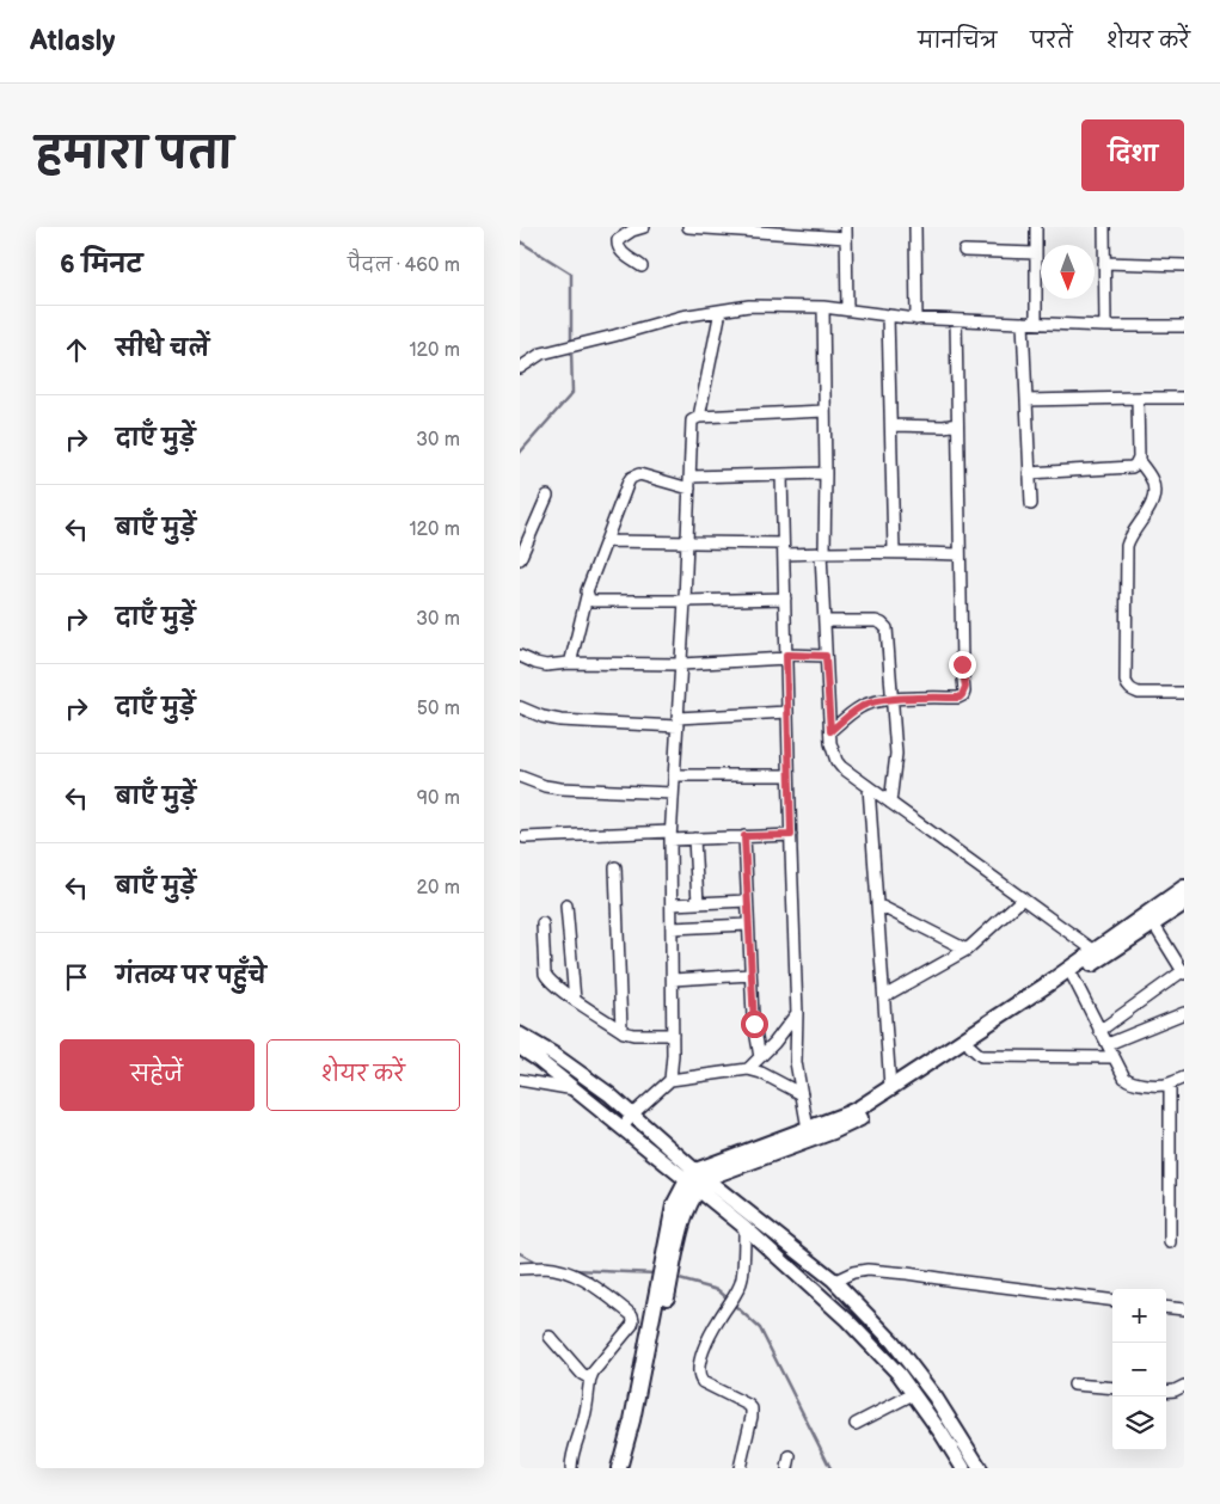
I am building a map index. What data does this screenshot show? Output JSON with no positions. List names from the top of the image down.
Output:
{
  "north": "bottom",
  "page": {
    "header": "Atlasly",
    "nav": ["मानचित्र", "परतें", "शेयर करें"],
    "title": "हमारा पता",
    "buttons": [
      "दिशा",
      ["सहेजें", "शेयर करें"]
    ],
    "heading": ["6 मिनट", "पैदल · 460 m"],
    "list": [
      ["सीधे चलें", "120 m"],
      ["दाएँ मुड़ें", "30 m"],
      ["बाएँ मुड़ें", "120 m"],
      ["दाएँ मुड़ें", "30 m"],
      ["दाएँ मुड़ें", "50 m"],
      ["बाएँ मुड़ें", "90 m"],
      ["बाएँ मुड़ें", "20 m"],
      "गंतव्य पर पहुँचे"
    ],
    "map_buttons": ["+", "−"]
  }
}
